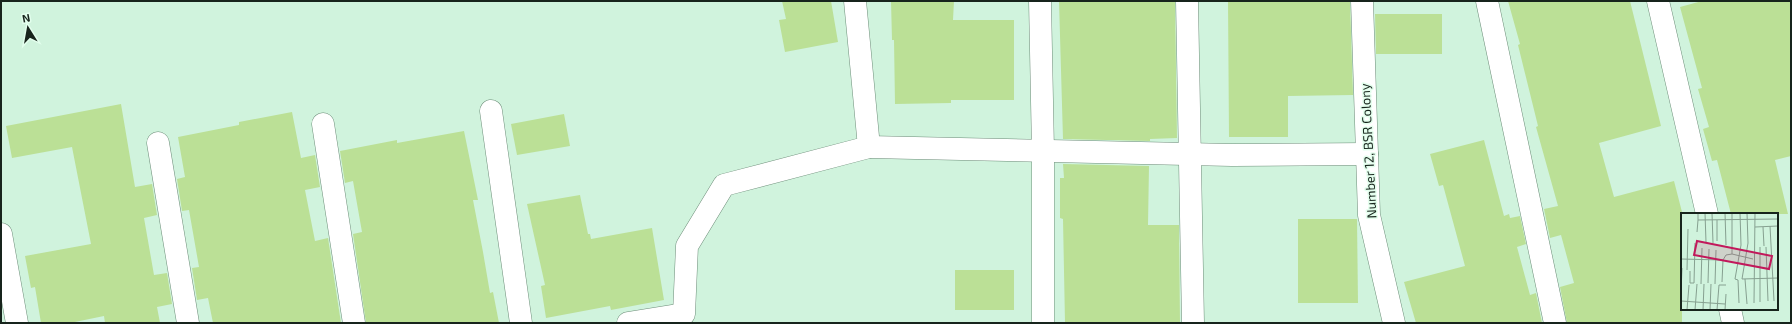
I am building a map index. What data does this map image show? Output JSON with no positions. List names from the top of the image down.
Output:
{
  "streets": {
    "street": ["Number 12, BSR Colony"]
  },
  "north": "top"
}
